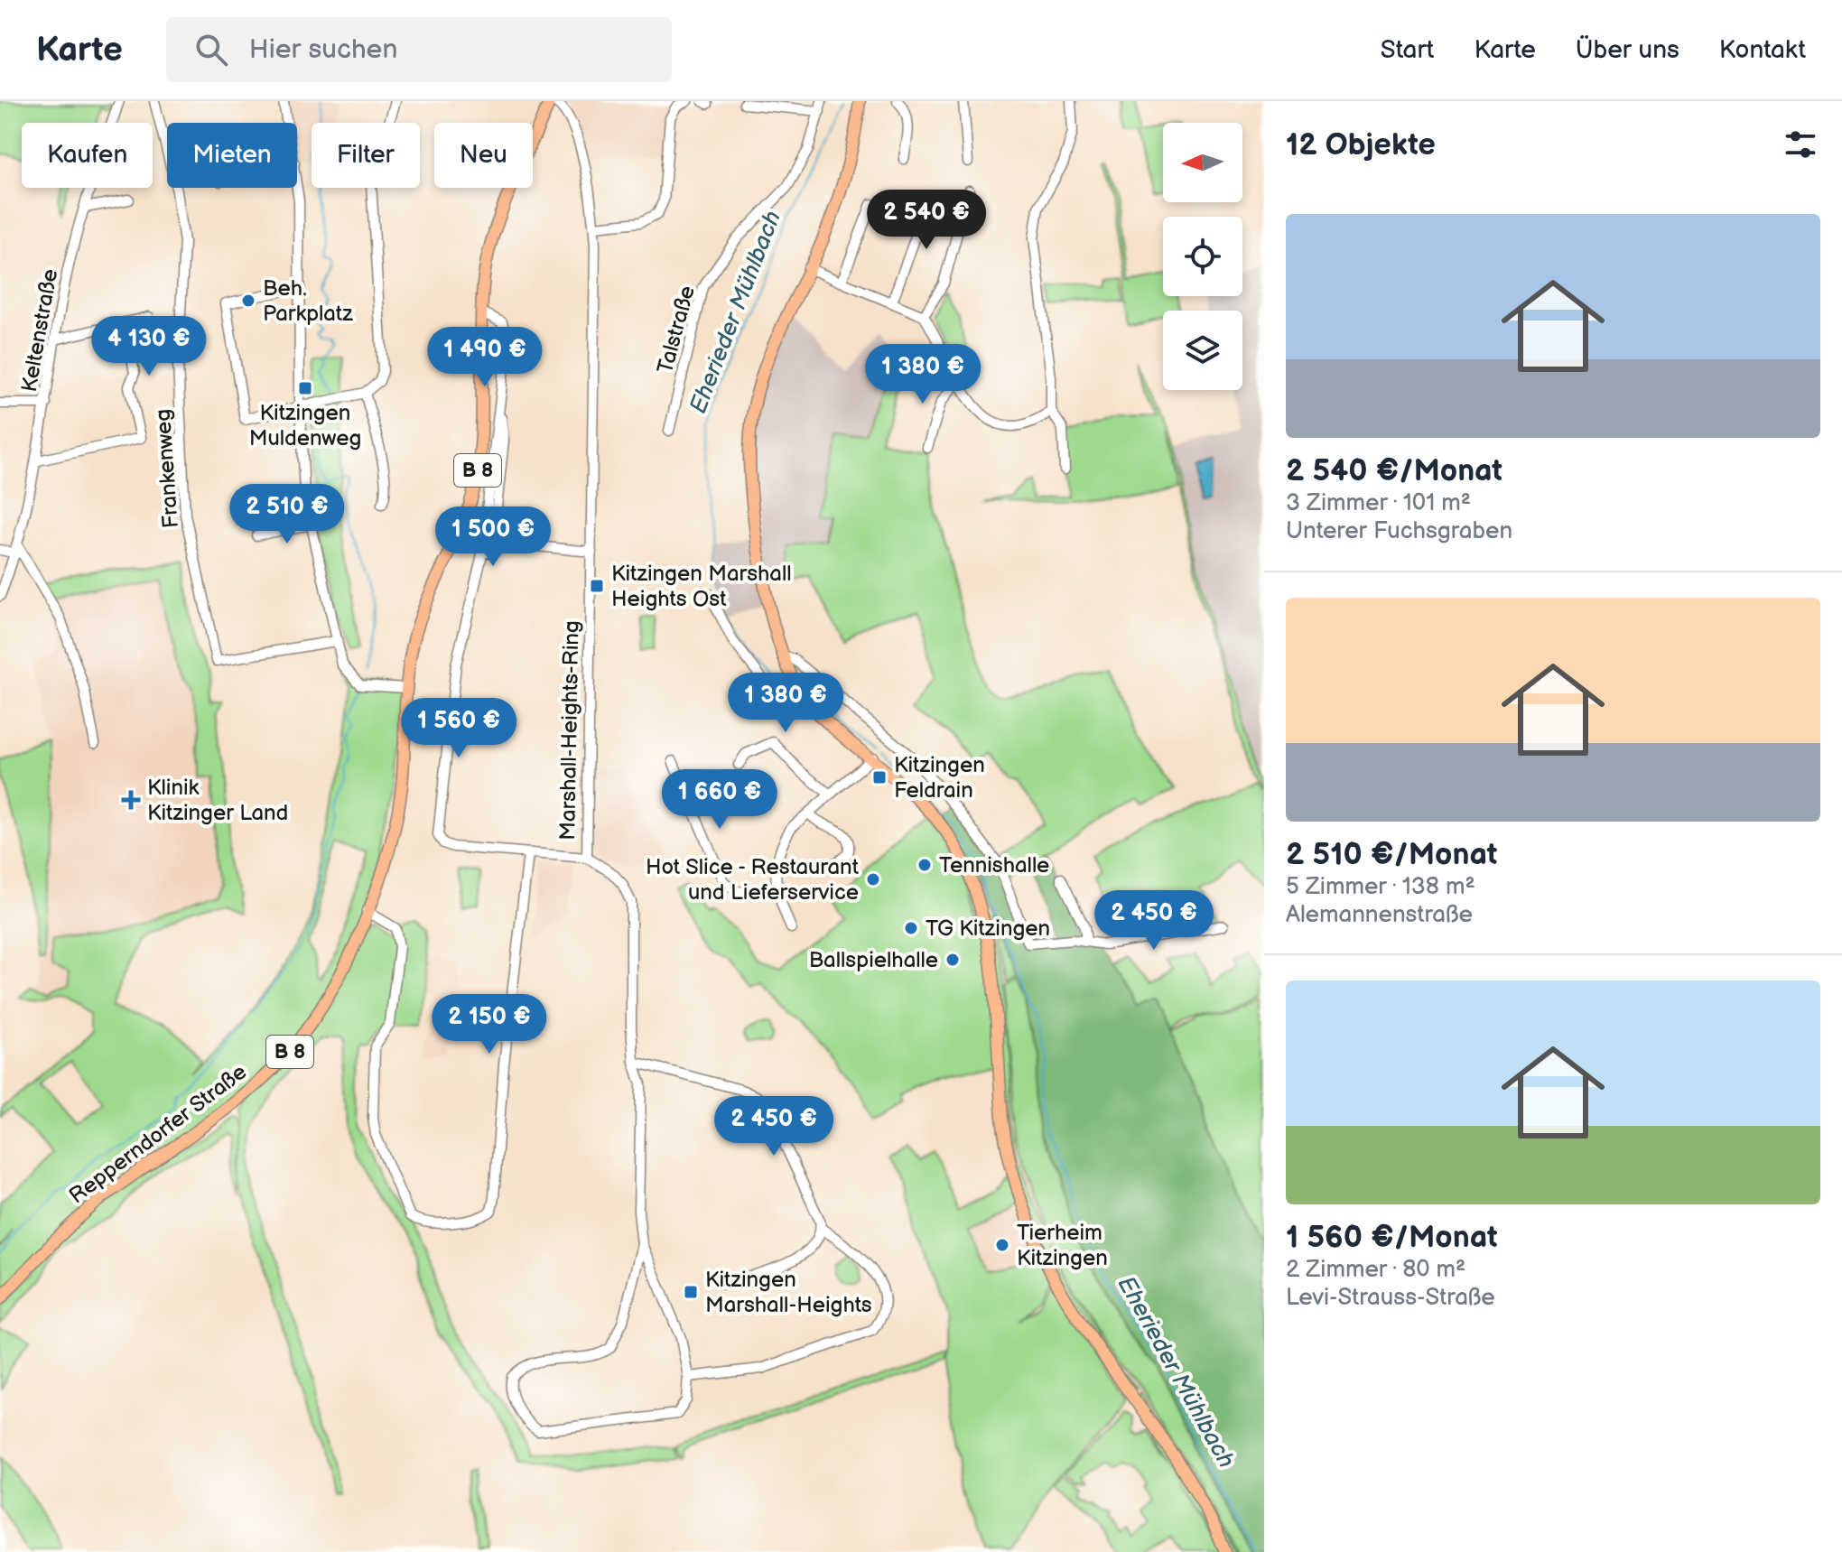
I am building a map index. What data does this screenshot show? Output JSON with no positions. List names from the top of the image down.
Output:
{
  "streets": {
    "main road": ["B 8", "Repperndorfer Straße"],
    "street": [
      "Talstraße",
      "Keltenstraße",
      "Frankenweg",
      "Marshall-Heights-Ring"
    ]
  },
  "crossings": [
    ["Keltenstraße", "Frankenweg"],
    ["Marshall-Heights-Ring", "Repperndorfer Straße"]
  ],
  "water": ["Eherieder Mühlbach"],
  "places": {
    "other": [
      "Beh. Parkplatz",
      "Tennishalle",
      "Hot Slice - Restaurant und Lieferservice",
      "TG Kitzingen",
      "Ballspielhalle",
      "Tierheim Kitzingen"
    ],
    "transit": [
      "Kitzingen Muldenweg",
      "Kitzingen Marshall Heights Ost",
      "Kitzingen Feldrain",
      "Kitzingen Marshall-Heights"
    ],
    "health": ["Klinik Kitzinger Land"]
  },
  "north": "left",
  "page": {
    "header": "Karte",
    "search": "Hier suchen",
    "nav": [
      "Start",
      "Karte",
      "Über uns",
      "Kontakt"
    ],
    "heading": "12 Objekte",
    "chip": [
      "Kaufen",
      "Mieten",
      "Filter",
      "Neu"
    ],
    "list": [
      {
        "name": "2 540 €/Monat",
        "note": "3 Zimmer · 101 m² · Unterer Fuchsgraben"
      },
      {
        "name": "2 510 €/Monat",
        "note": "5 Zimmer · 138 m² · Alemannenstraße"
      },
      {
        "name": "1 560 €/Monat",
        "note": "2 Zimmer · 80 m² · Levi-Strauss-Straße"
      }
    ],
    "price": [
      "2 540 €",
      "4 130 €",
      "1 490 €",
      "1 380 €",
      "2 510 €",
      "1 500 €",
      "1 380 €",
      "1 560 €",
      "1 660 €",
      "2 450 €",
      "2 150 €",
      "2 450 €"
    ]
  }
}
